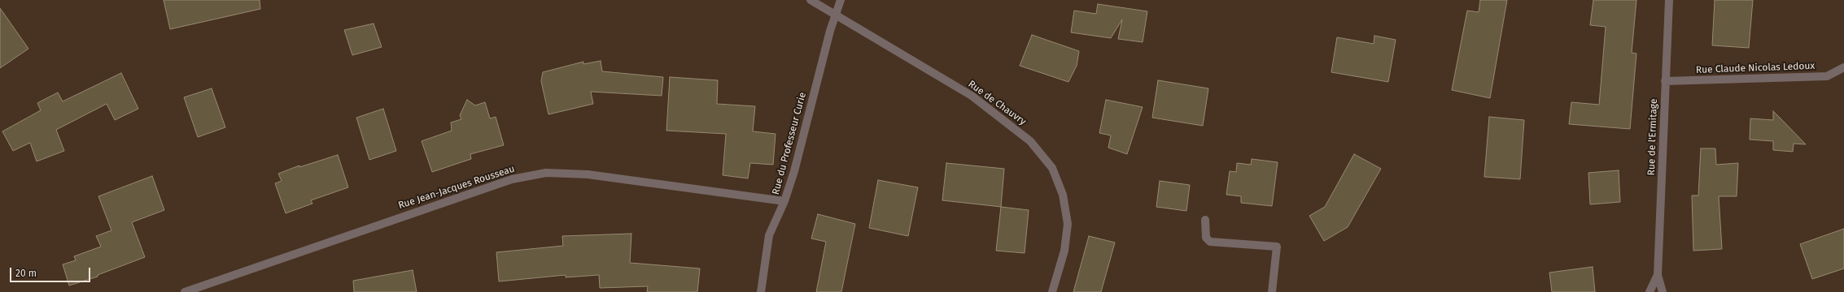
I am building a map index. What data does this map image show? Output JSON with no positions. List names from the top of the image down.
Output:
{
  "streets": {
    "street": [
      "Rue Claude Nicolas Ledoux",
      "Rue de Chauvry",
      "Rue de l'Ermitage",
      "Rue du Professeur Curie",
      "Rue Jean-Jacques Rousseau"
    ]
  },
  "crossings": [
    ["Rue Claude Nicolas Ledoux", "Rue de l'Ermitage"],
    ["Rue de Chauvry", "Rue du Professeur Curie"],
    ["Rue du Professeur Curie", "Rue Jean-Jacques Rousseau"]
  ],
  "scale_bar": "20 m"
}
